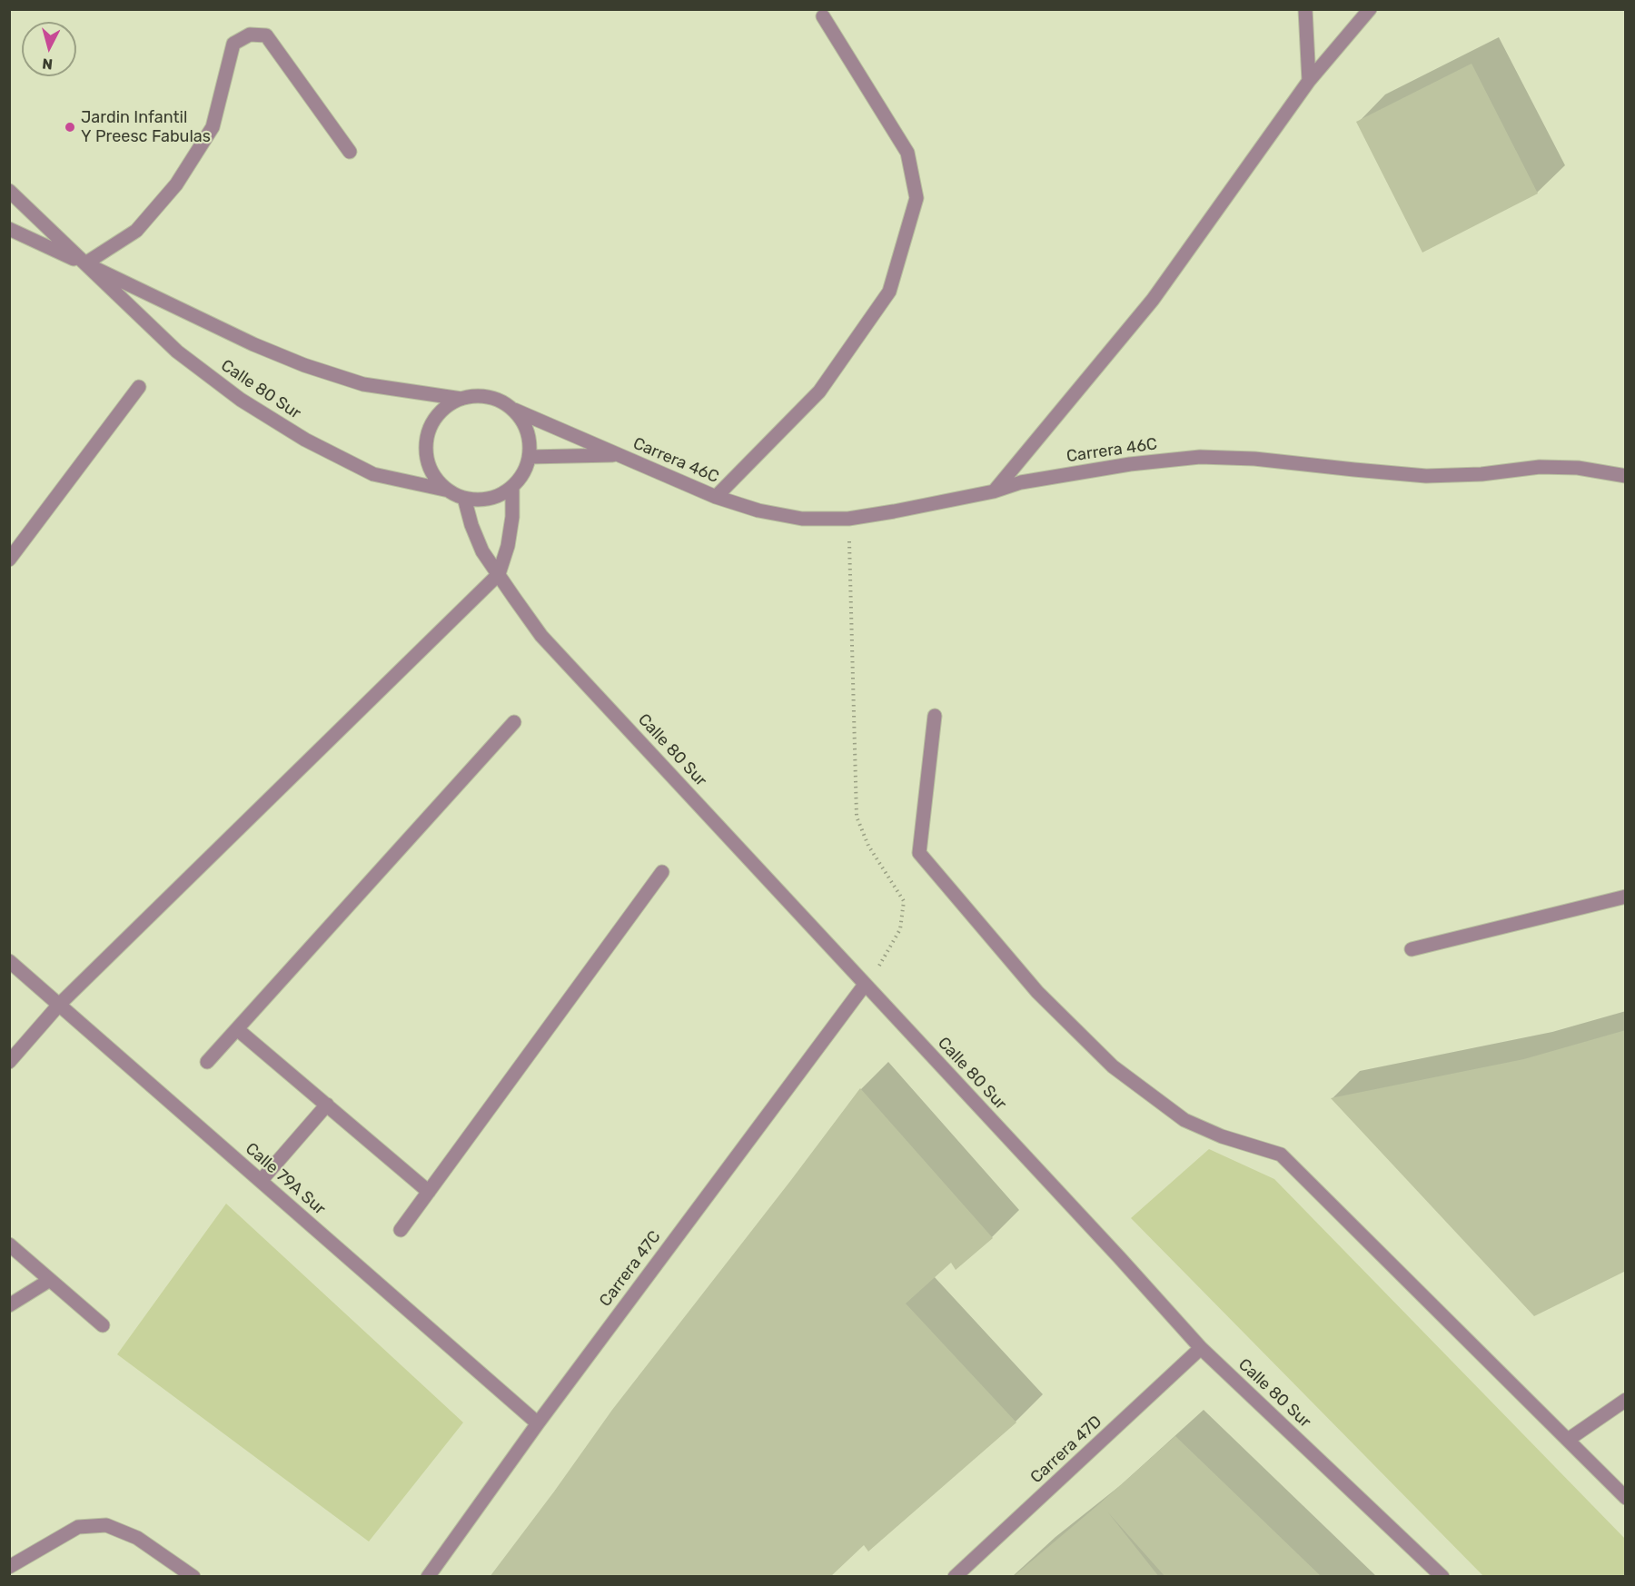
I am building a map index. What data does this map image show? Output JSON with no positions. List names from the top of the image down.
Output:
{
  "streets": {
    "street": [
      "Calle 80 Sur",
      "Carrera 46C",
      "Calle 79A Sur",
      "Carrera 47C",
      "Carrera 47D"
    ]
  },
  "crossings": [
    ["Calle 80 Sur", "Carrera 46C"],
    ["Calle 80 Sur", "Carrera 47C"],
    ["Calle 80 Sur", "Carrera 47D"],
    ["Calle 79A Sur", "Carrera 47C"]
  ],
  "places": ["Jardin Infantil Y Preesc Fabulas"],
  "north": "bottom"
}
